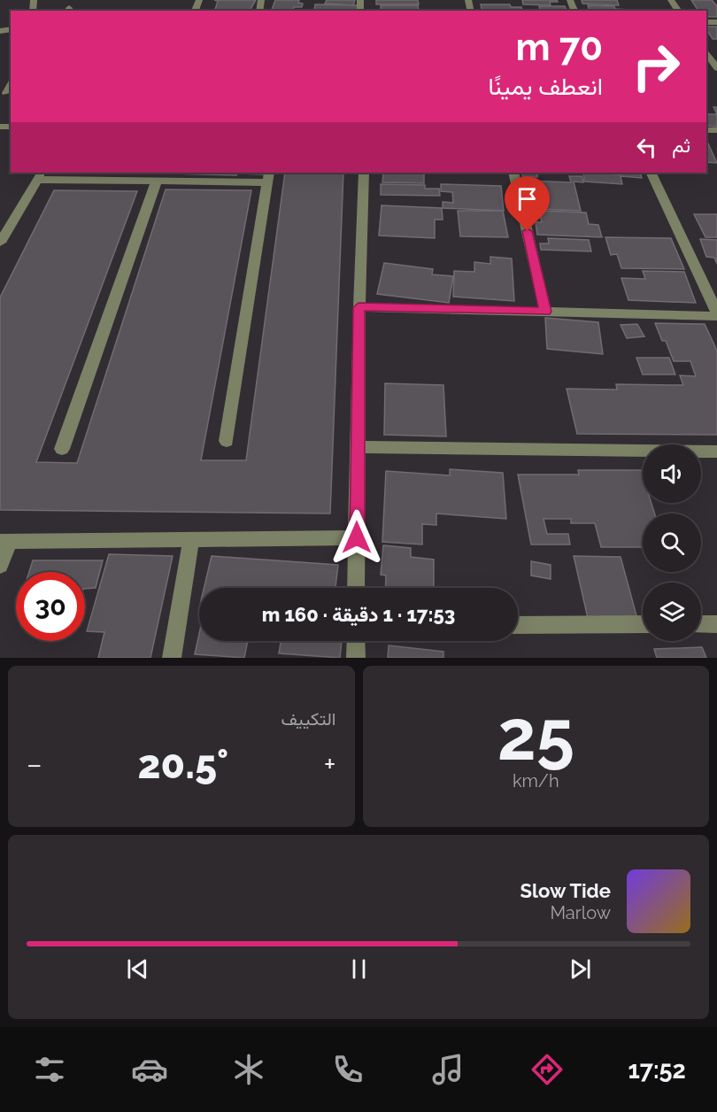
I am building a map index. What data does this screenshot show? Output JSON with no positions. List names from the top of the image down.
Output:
{
  "page": {
    "turn": ["70 m", "انعطف يمينًا"],
    "then": "ثم",
    "limit": "30",
    "trip": "17:53 · 1 دقيقة · 160 m",
    "tile": [
      ["25", "km/h"],
      "التكييف"
    ],
    "heat": ["−", "20.5°", "+"],
    "song": ["Slow Tide", "Marlow"],
    "tabs": "17:52"
  }
}
